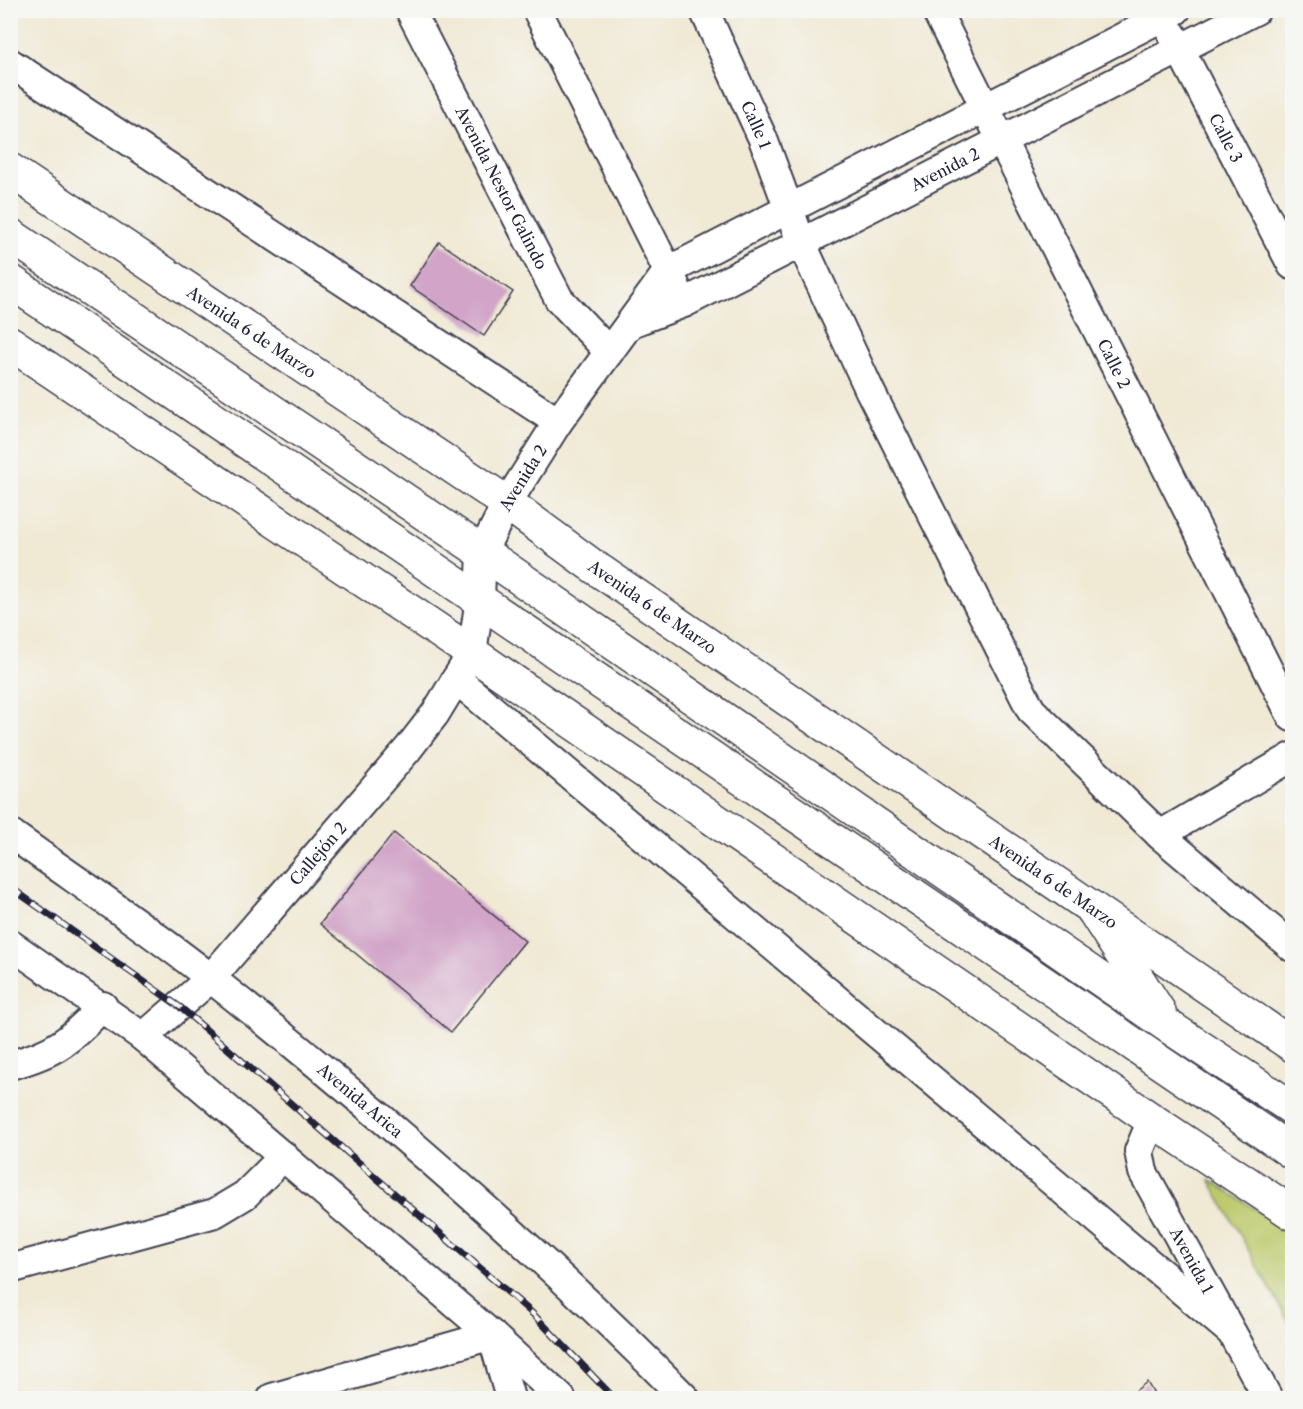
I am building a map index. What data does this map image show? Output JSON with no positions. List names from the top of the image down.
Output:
{
  "streets": {
    "main road": ["Avenida 6 de Marzo"],
    "street": [
      "Calle 1",
      "Calle 3",
      "Avenida 2",
      "Avenida Nestor Galindo",
      "Calle 2",
      "Callejón 2",
      "Avenida Arica",
      "Avenida 1"
    ]
  },
  "crossings": [
    ["Calle 1", "Avenida 2"],
    ["Calle 3", "Avenida 2"],
    ["Avenida 2", "Avenida Nestor Galindo"],
    ["Avenida 2", "Avenida 6 de Marzo"],
    ["Avenida 2", "Calle 2"],
    ["Avenida 2", "Callejón 2"],
    ["Callejón 2", "Avenida Arica"]
  ]
}
